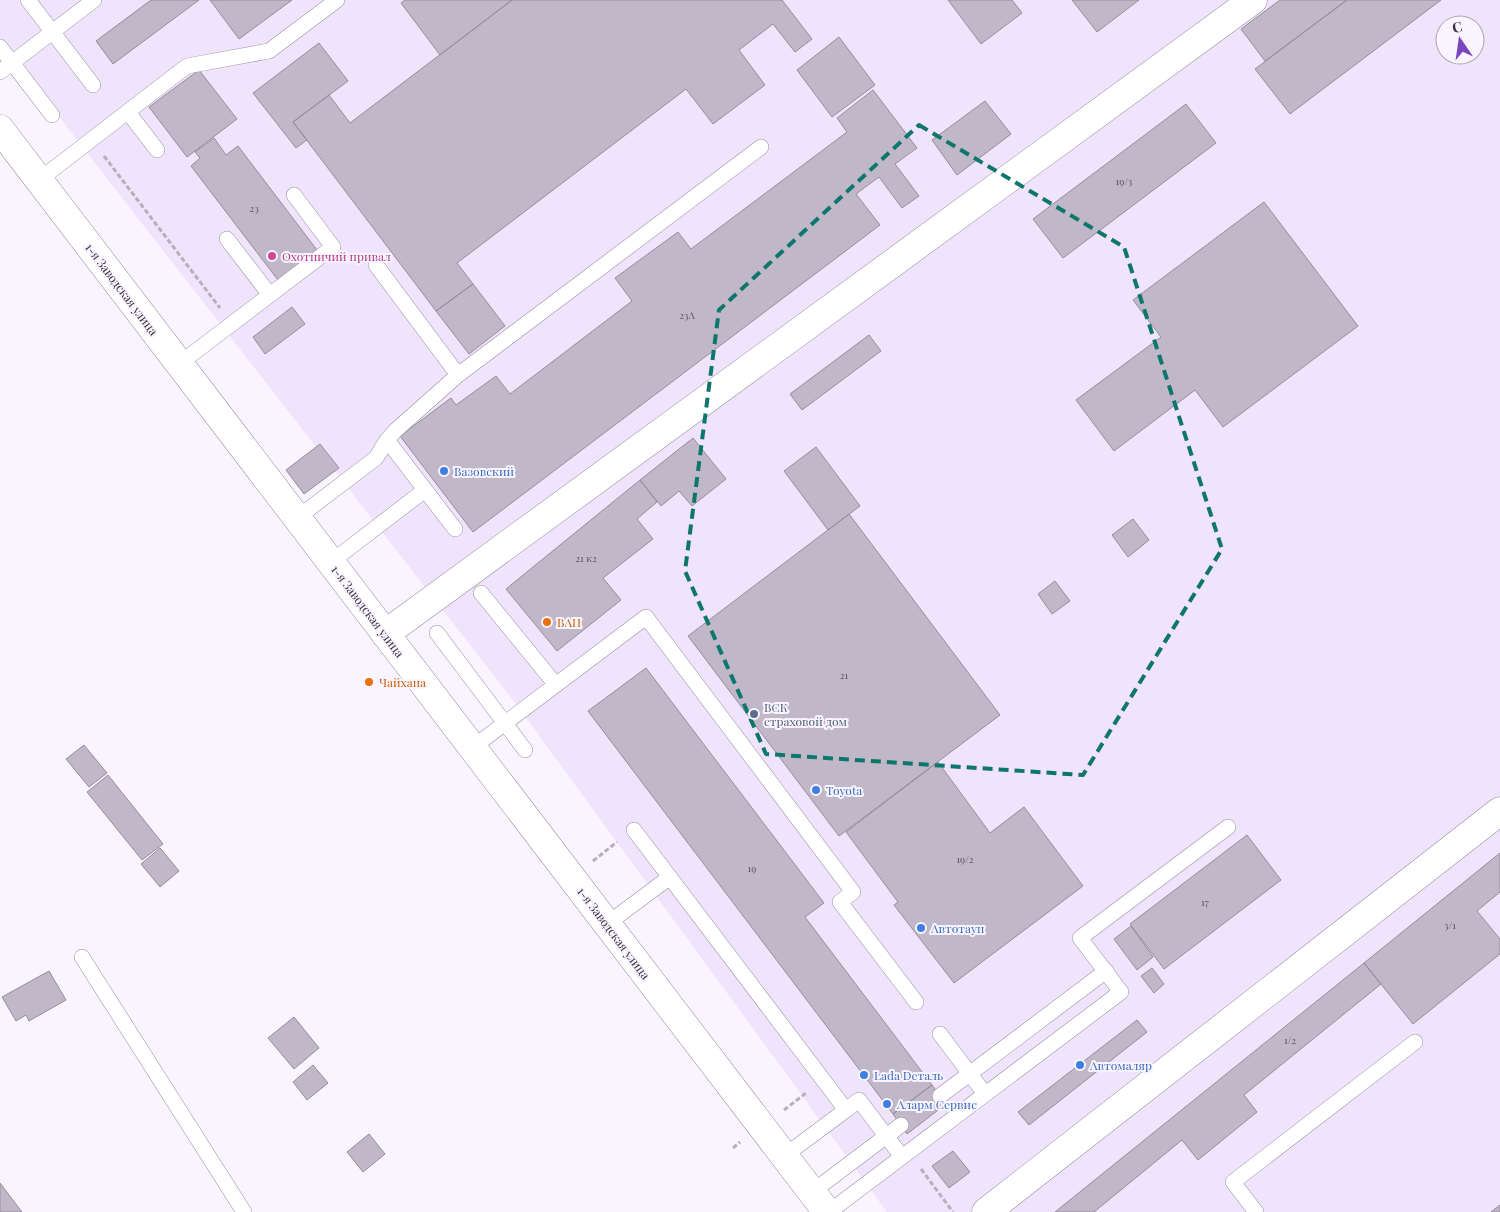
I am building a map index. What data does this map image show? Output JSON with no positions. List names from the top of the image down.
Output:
{
  "streets": {
    "street": ["1-я Заводская улица"]
  },
  "places": [
    "Охотничий привал",
    "Вазовский",
    "ВАН",
    "Чайхана",
    "ВСК страховой дом",
    "Toyota",
    "Автотаун",
    "Автомаляр",
    "Lada Dеталь",
    "Аларм Сервис"
  ],
  "house_numbers": [
    "19/3",
    "23",
    "23А",
    "21 к2",
    "21",
    "19/2",
    "19",
    "17",
    "3/1",
    "1/2"
  ],
  "north": "top"
}
